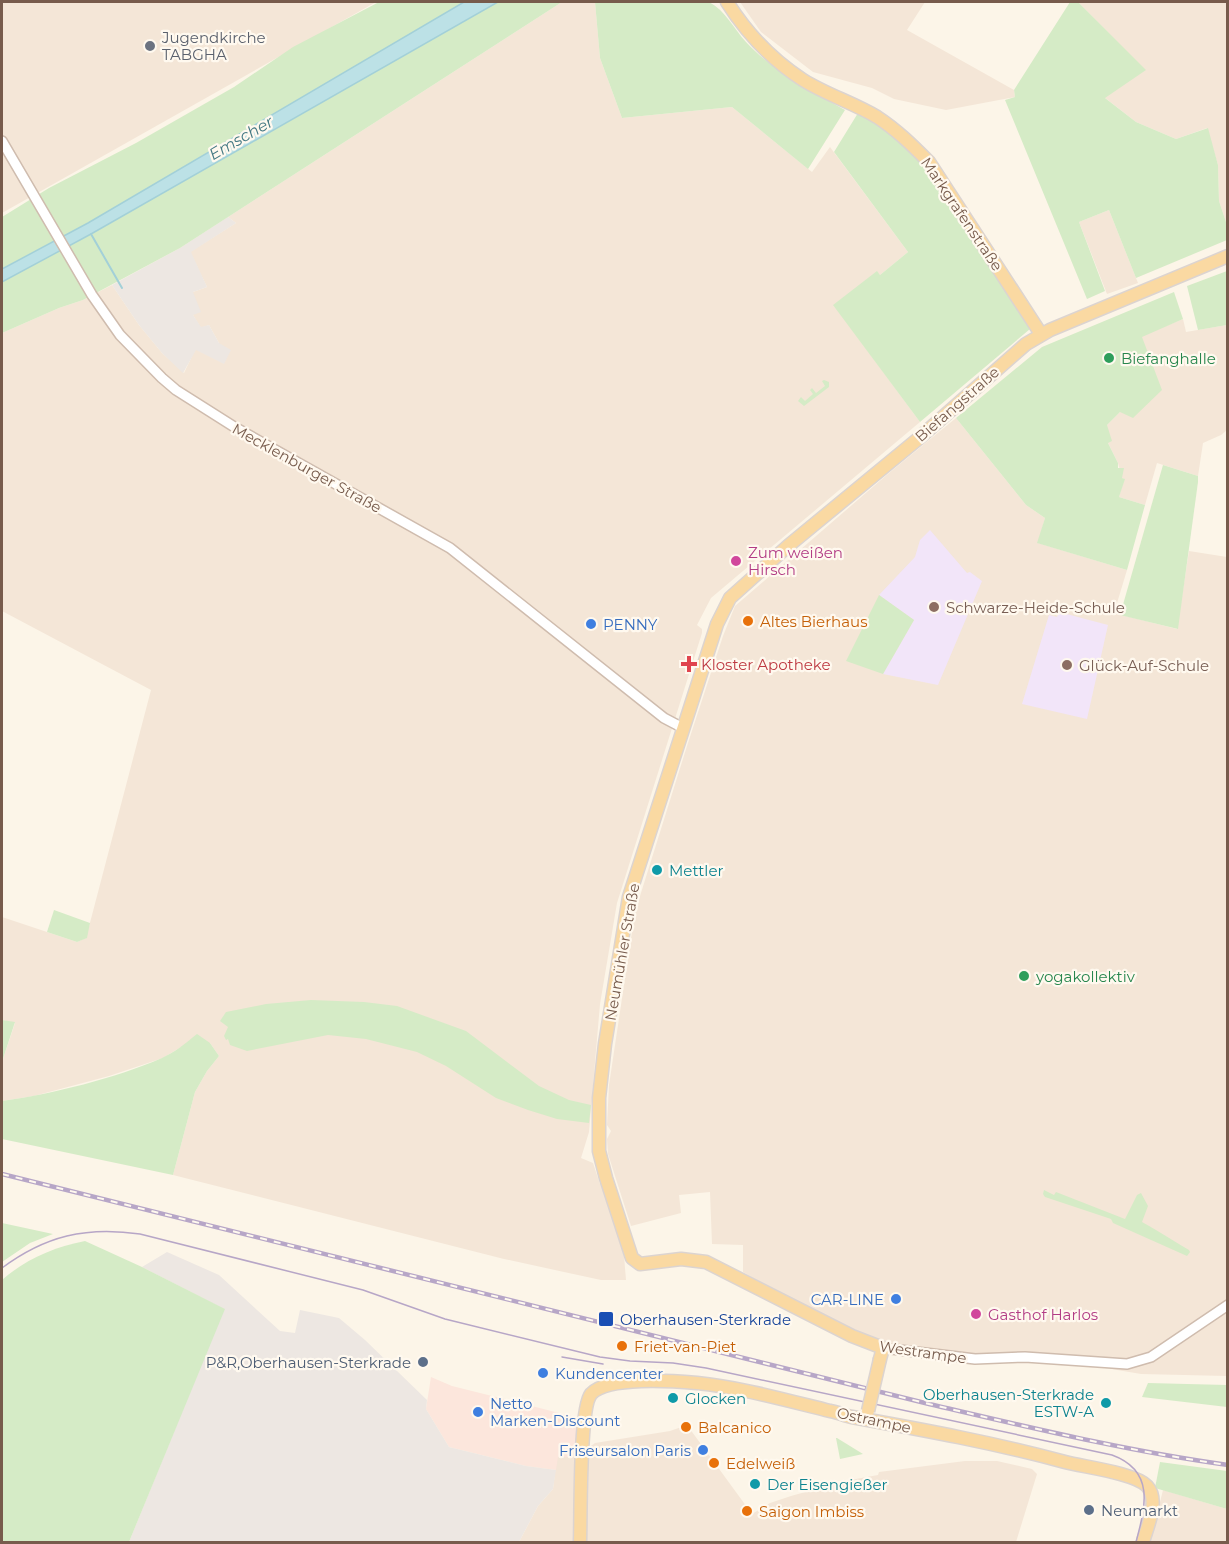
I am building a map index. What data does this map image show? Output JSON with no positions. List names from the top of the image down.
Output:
{
  "streets": {
    "main road": [
      "Markgrafenstraße",
      "Biefangstraße",
      "Neumühler Straße",
      "Westrampe",
      "Ostrampe"
    ],
    "street": ["Mecklenburger Straße"]
  },
  "crossings": [
    ["Markgrafenstraße", "Biefangstraße"],
    ["Biefangstraße", "Neumühler Straße"],
    ["Mecklenburger Straße", "Neumühler Straße"],
    ["Neumühler Straße", "Westrampe"]
  ],
  "water": ["Emscher"],
  "places": {
    "other": [
      "Jugendkirche TABGHA",
      "Biefanghalle",
      "Zum weißen Hirsch",
      "Schwarze-Heide-Schule",
      "Altes Bierhaus",
      "PENNY",
      "Glück-Auf-Schule",
      "Mettler",
      "yogakollektiv",
      "CAR-LINE",
      "Gasthof Harlos",
      "Friet-van-Piet",
      "P&R,Oberhausen-Sterkrade",
      "Kundencenter",
      "Glocken",
      "Oberhausen-Sterkrade ESTW-A",
      "Netto Marken-Discount",
      "Balcanico",
      "Friseursalon Paris",
      "Edelweiß",
      "Der Eisengießer",
      "Neumarkt",
      "Saigon Imbiss"
    ],
    "health": ["Kloster Apotheke"],
    "transit": ["Oberhausen-Sterkrade"]
  }
}
